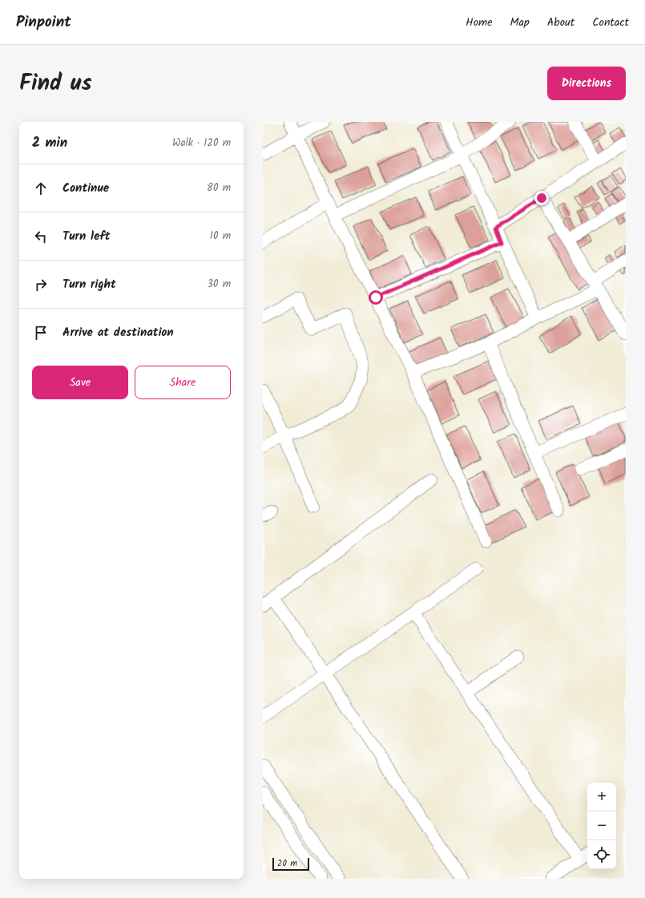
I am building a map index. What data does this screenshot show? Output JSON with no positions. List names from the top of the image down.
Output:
{
  "scale_bar": "20 m",
  "page": {
    "header": "Pinpoint",
    "nav": [
      "Home",
      "Map",
      "About",
      "Contact"
    ],
    "title": "Find us",
    "buttons": [
      "Directions",
      ["Save", "Share"]
    ],
    "heading": ["2 min", "Walk · 120 m"],
    "list": [
      ["Continue", "80 m"],
      ["Turn left", "10 m"],
      ["Turn right", "30 m"],
      "Arrive at destination"
    ],
    "map_buttons": ["+", "−"],
    "scale": "20 m"
  }
}
